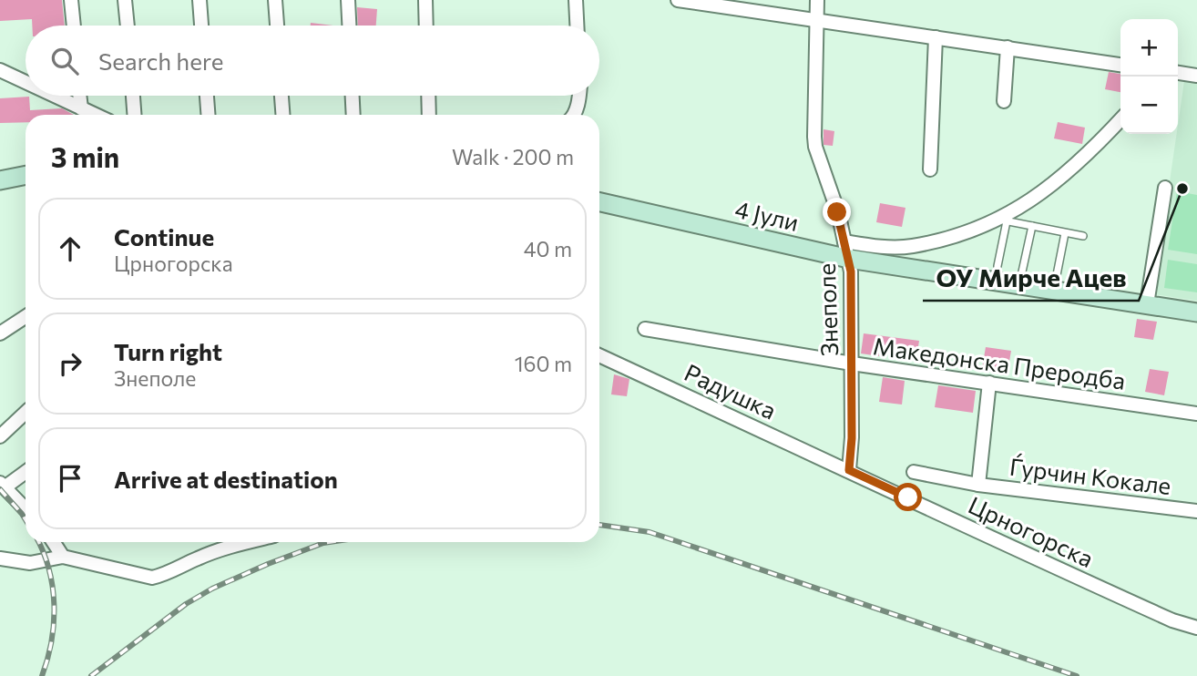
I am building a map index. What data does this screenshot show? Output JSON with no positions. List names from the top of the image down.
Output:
{
  "streets": {
    "street": [
      "4 Јули",
      "Знеполе",
      "Македонска Преродба",
      "Радушка",
      "Ѓурчин Кокале",
      "Црногорска"
    ]
  },
  "crossings": [
    ["4 Јули", "Знеполе"],
    ["Знеполе", "Македонска Преродба"],
    ["Знеполе", "Радушка"],
    ["Знеполе", "Црногорска"],
    ["Македонска Преродба", "Ѓурчин Кокале"],
    ["Радушка", "Црногорска"]
  ],
  "places": ["ОУ Мирче Ацев"],
  "page": {
    "map_buttons": ["+", "−"],
    "search": "Search here",
    "heading": ["3 min", "Walk · 200 m"],
    "list": [
      ["Continue", "Црногорска", "40 m"],
      ["Turn right", "Знеполе", "160 m"],
      "Arrive at destination"
    ]
  }
}
